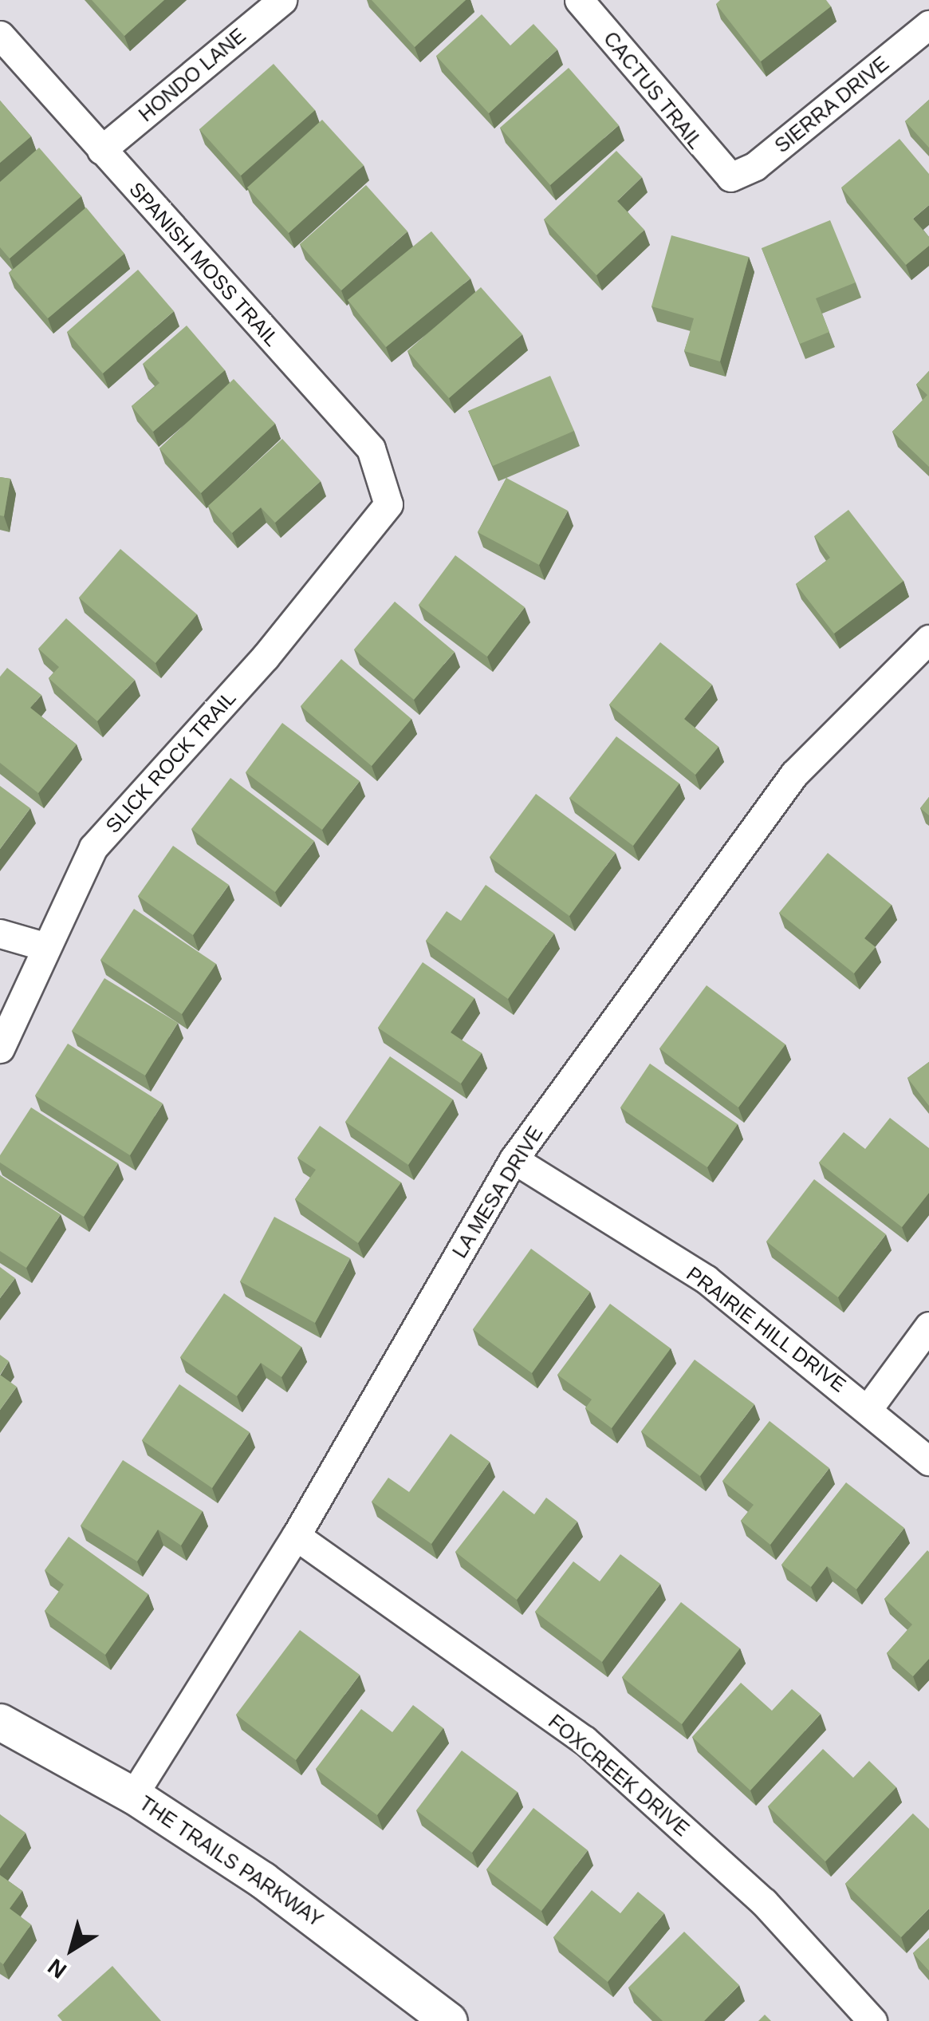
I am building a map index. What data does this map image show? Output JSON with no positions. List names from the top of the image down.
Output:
{
  "streets": {
    "street": [
      "HONDO LANE",
      "CACTUS TRAIL",
      "SIERRA DRIVE",
      "SPANISH MOSS TRAIL",
      "SLICK ROCK TRAIL",
      "LA MESA DRIVE",
      "PRAIRIE HILL DRIVE",
      "FOXCREEK DRIVE",
      "THE TRAILS PARKWAY"
    ]
  },
  "crossings": [
    ["HONDO LANE", "SPANISH MOSS TRAIL"],
    ["CACTUS TRAIL", "SIERRA DRIVE"],
    ["SPANISH MOSS TRAIL", "SLICK ROCK TRAIL"],
    ["LA MESA DRIVE", "PRAIRIE HILL DRIVE"],
    ["LA MESA DRIVE", "FOXCREEK DRIVE"],
    ["LA MESA DRIVE", "THE TRAILS PARKWAY"]
  ],
  "north": "bottom left"
}
